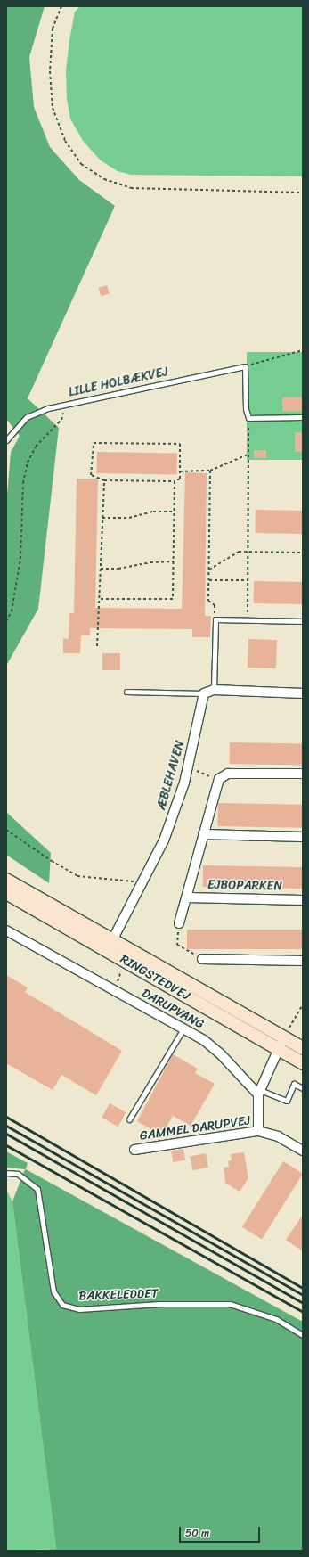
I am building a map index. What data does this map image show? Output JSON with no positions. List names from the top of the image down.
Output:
{
  "streets": {
    "street": [
      "ÆBLEHAVEN",
      "EJBOPARKEN",
      "RINGSTEDVEJ",
      "DARUPVANG",
      "GAMMEL DARUPVEJ"
    ],
    "lane": ["LILLE HOLBÆKVEJ", "BAKKELEDDET"]
  },
  "crossings": [
    ["ÆBLEHAVEN", "RINGSTEDVEJ"],
    ["DARUPVANG", "GAMMEL DARUPVEJ"]
  ],
  "scale_bar": "50 m"
}
